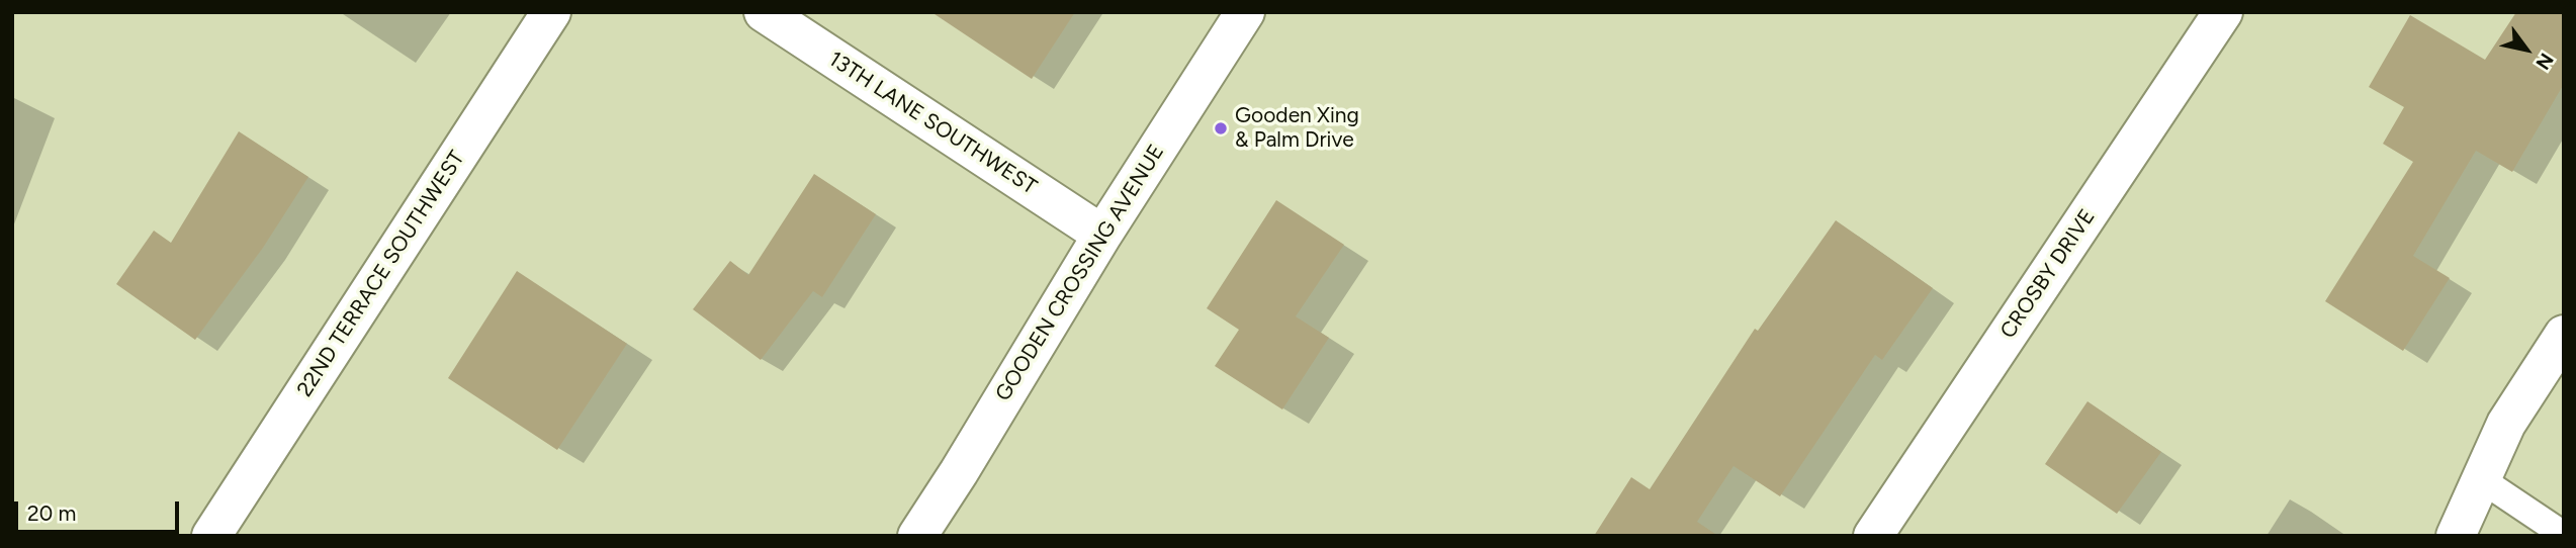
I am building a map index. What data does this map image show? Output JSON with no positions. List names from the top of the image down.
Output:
{
  "streets": {
    "street": [
      "13TH LANE SOUTHWEST",
      "GOODEN CROSSING AVENUE",
      "22ND TERRACE SOUTHWEST",
      "CROSBY DRIVE"
    ]
  },
  "crossings": [
    ["13TH LANE SOUTHWEST", "GOODEN CROSSING AVENUE"]
  ],
  "places": ["Gooden Xing & Palm Drive"],
  "scale_bar": "20 m",
  "north": "bottom right"
}
